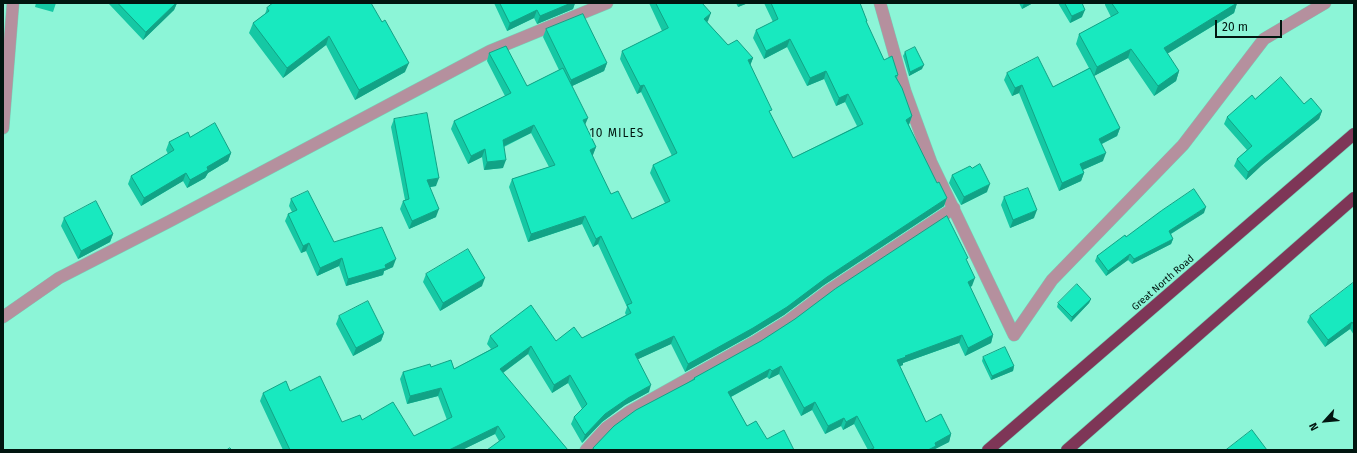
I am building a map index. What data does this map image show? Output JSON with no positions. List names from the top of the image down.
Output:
{
  "streets": {
    "highway": ["Great North Road"]
  },
  "districts": ["10 MILES"],
  "scale_bar": "20 m",
  "north": "bottom left"
}
